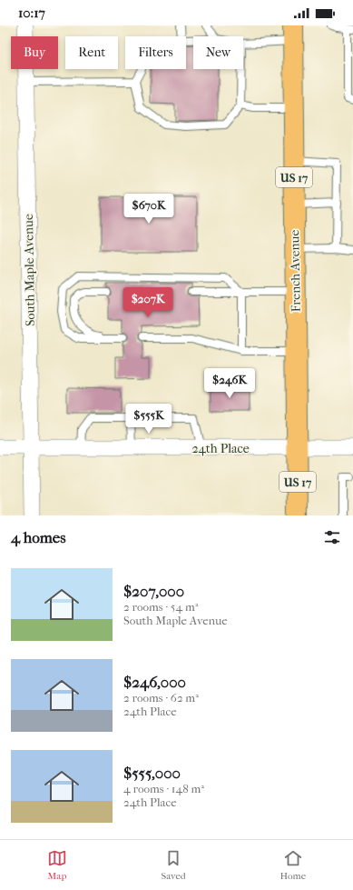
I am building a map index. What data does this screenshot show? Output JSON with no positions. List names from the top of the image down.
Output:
{
  "streets": {
    "main road": ["US 17", "French Avenue"],
    "street": ["South Maple Avenue", "24th Place"]
  },
  "crossings": [
    ["South Maple Avenue", "24th Place"],
    ["French Avenue", "24th Place"]
  ],
  "page": {
    "status": "10:17",
    "chip": [
      "Buy",
      "Rent",
      "Filters",
      "New"
    ],
    "price": [
      "$670K",
      "$207K",
      "$246K",
      "$555K"
    ],
    "heading": "4 homes",
    "list": [
      {
        "name": "$207,000",
        "note": "2 rooms · 54 m² · South Maple Avenue"
      },
      {
        "name": "$246,000",
        "note": "2 rooms · 62 m² · 24th Place"
      },
      {
        "name": "$555,000",
        "note": "4 rooms · 148 m² · 24th Place"
      }
    ],
    "tabs": ["Map", "Saved", "Home"]
  }
}
